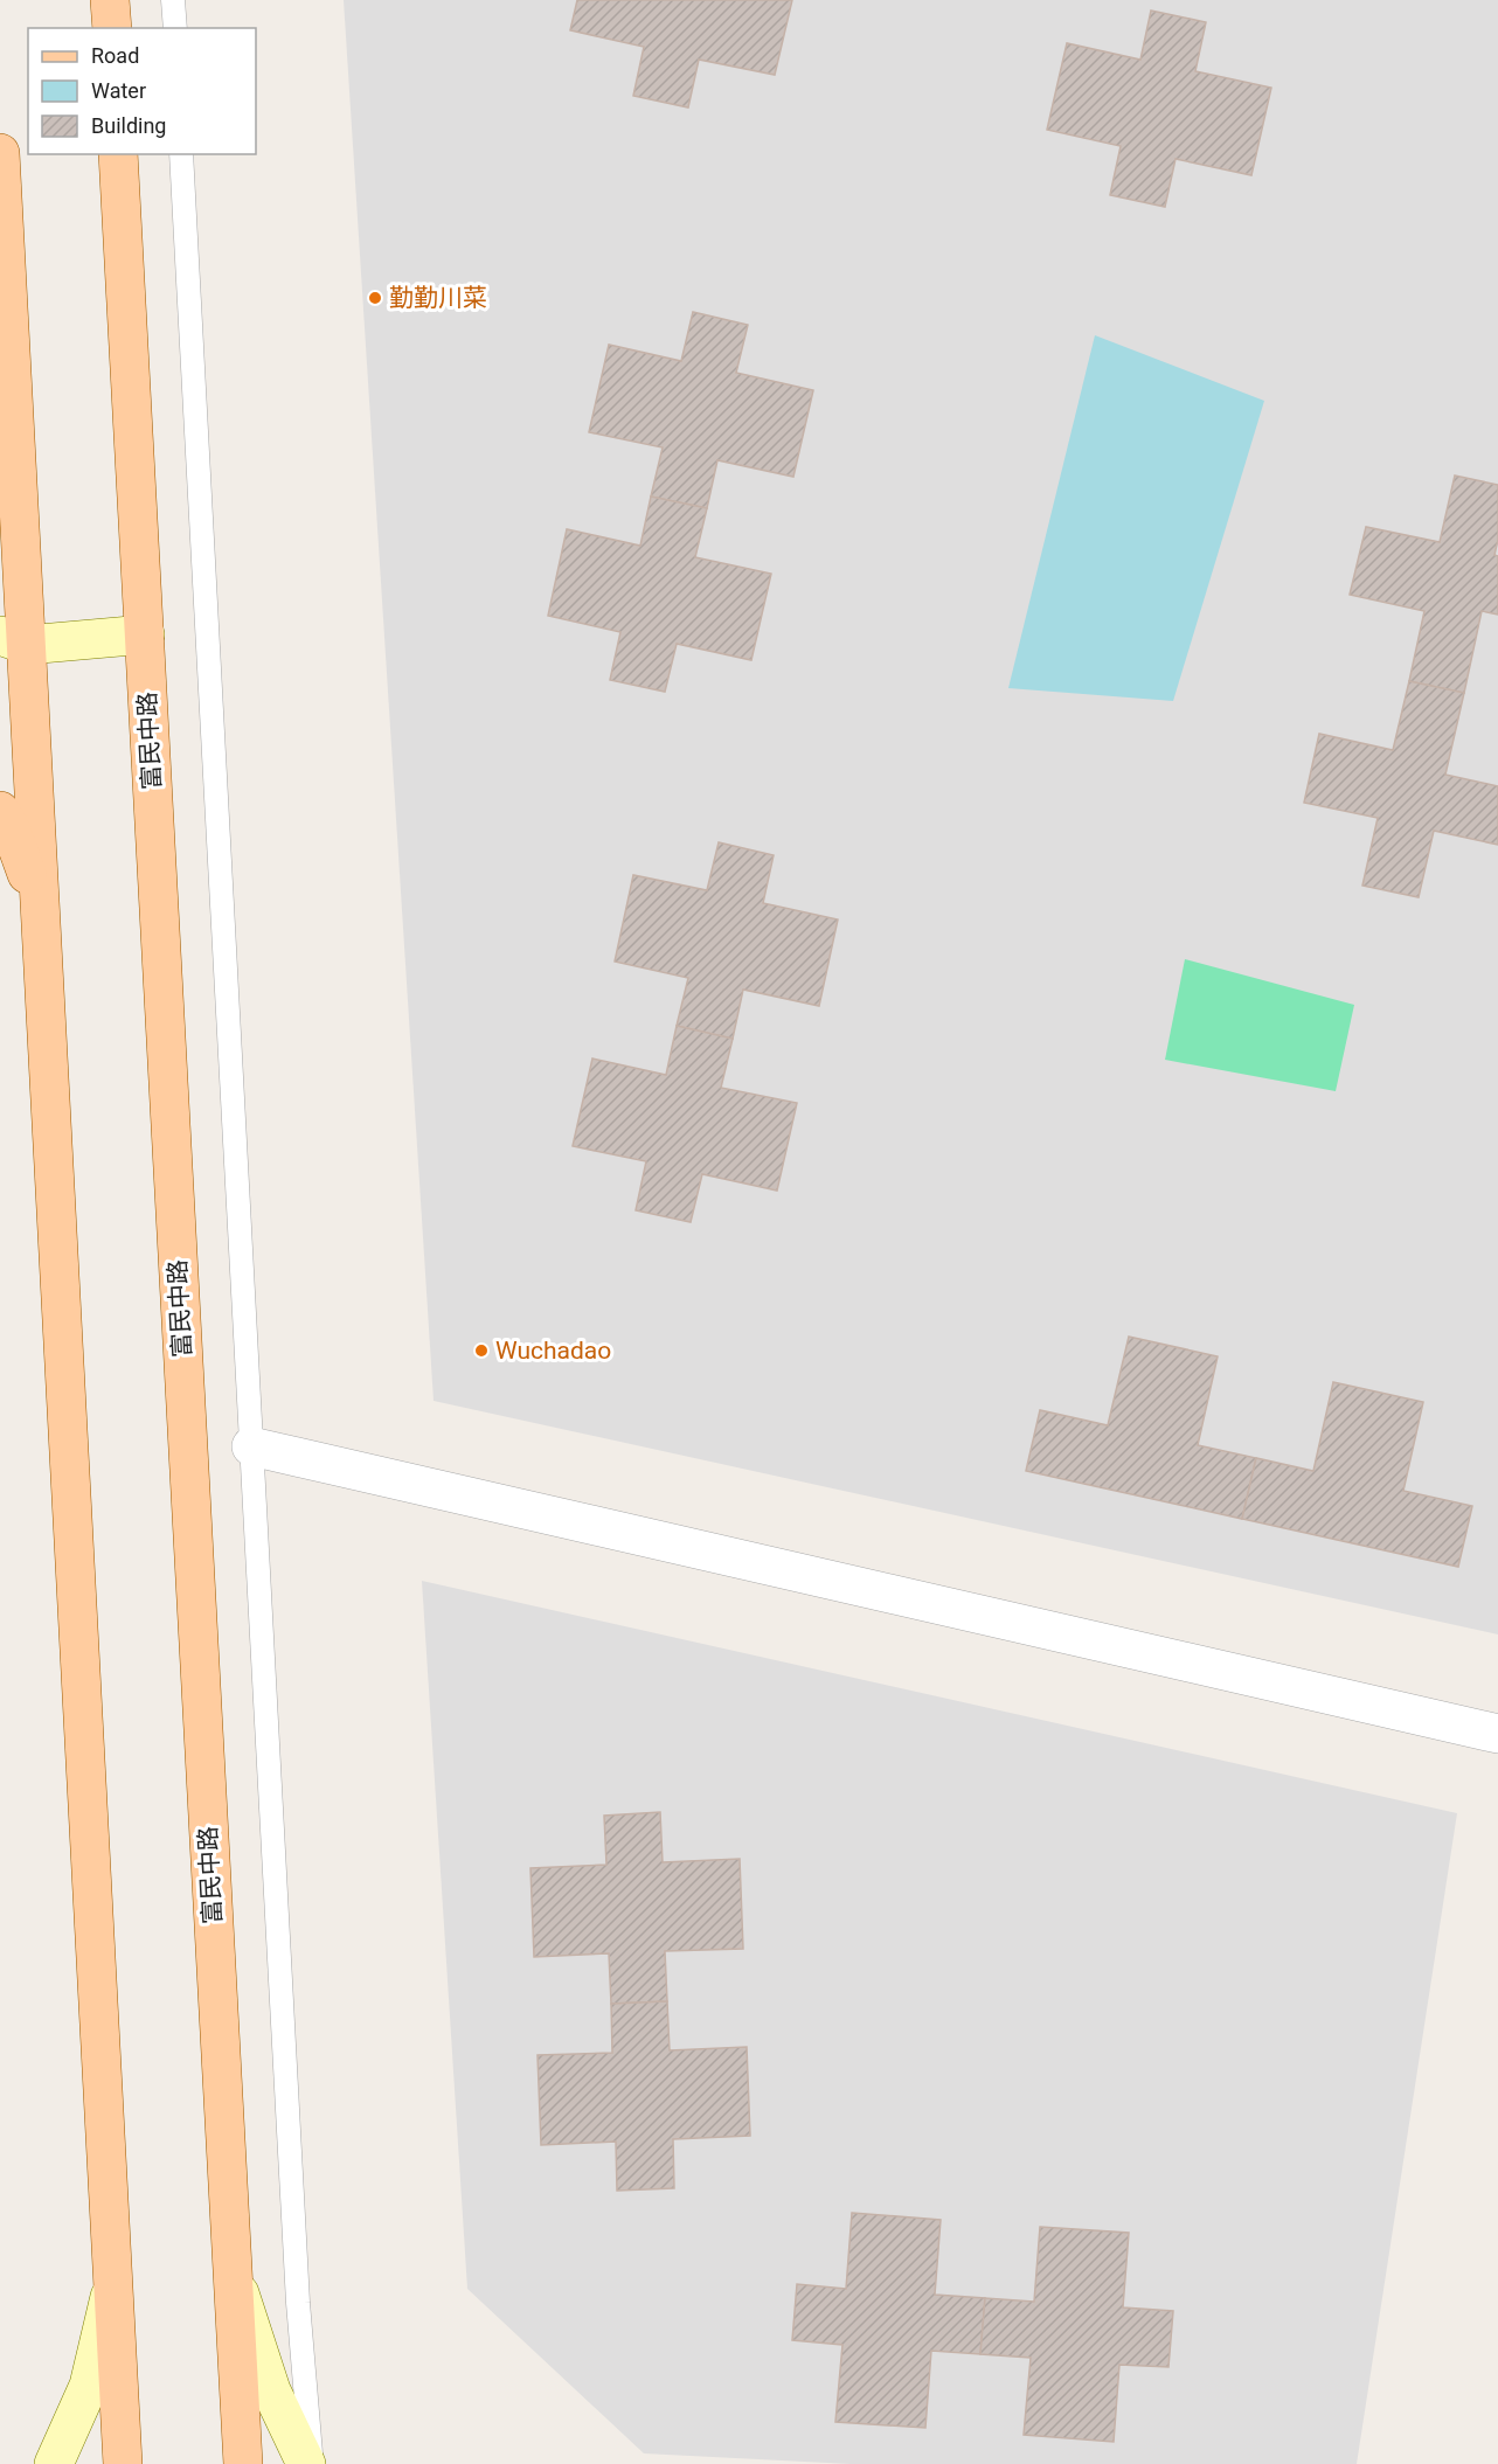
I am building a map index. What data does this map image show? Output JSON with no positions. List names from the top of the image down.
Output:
{
  "streets": {
    "main road": ["富民中路"]
  },
  "places": ["勤勤川菜", "Wuchadao"],
  "legend": ["Road", "Water", "Building"]
}
